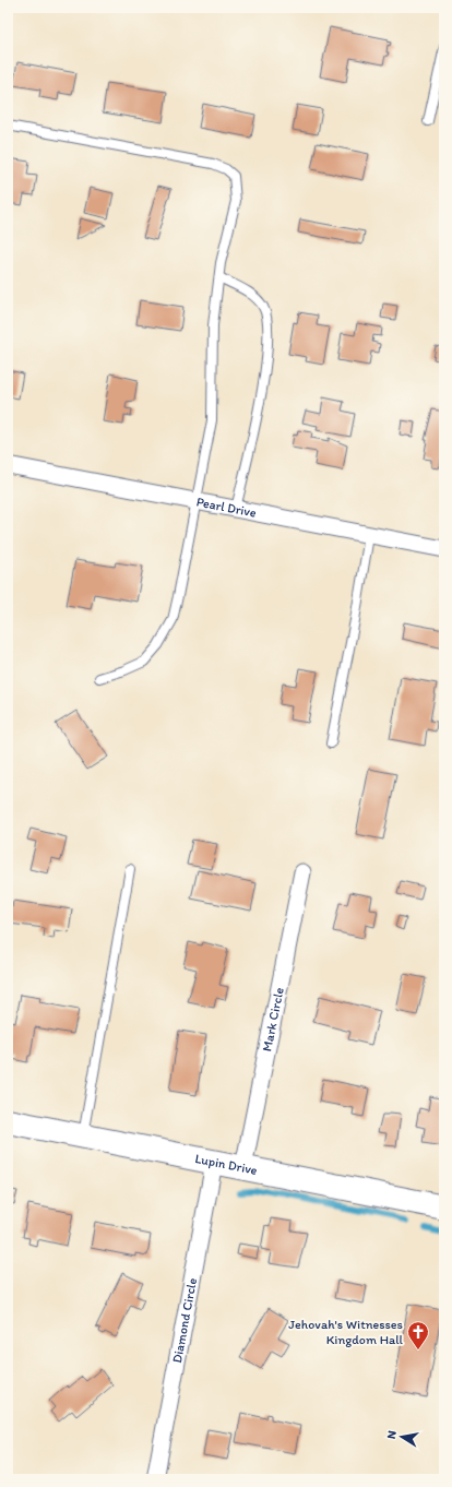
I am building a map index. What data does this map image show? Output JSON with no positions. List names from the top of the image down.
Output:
{
  "streets": {
    "street": [
      "Pearl Drive",
      "Mark Circle",
      "Lupin Drive",
      "Diamond Circle"
    ]
  },
  "crossings": [
    ["Mark Circle", "Lupin Drive"],
    ["Lupin Drive", "Diamond Circle"]
  ],
  "places": {
    "church": ["Jehovah's Witnesses Kingdom Hall"]
  },
  "north": "left"
}
